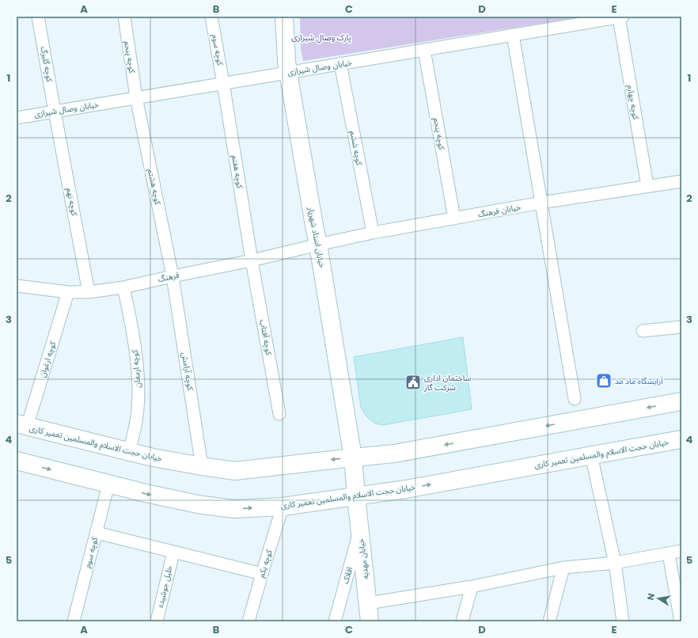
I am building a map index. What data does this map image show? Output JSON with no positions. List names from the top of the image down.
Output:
{
  "streets": {
    "main road": ["خیابان استاد شهریار", "خیابان حجت الاسلام والمسلمین تعمیر کاری", "خیابان مهدیه"],
    "street": [
      "کوچه سوم",
      "کوچه پنجم",
      "کوچه گلبرگ",
      "خیابان وصال شیرازی",
      "کوچه چهارم",
      "کوچه ششم",
      "کوچه هفتم",
      "کوچه هشتم",
      "کوچه نهم",
      "خیابان فرهنگ",
      "فرهنگ",
      "کوچه آفتاب",
      "کوچه ارغوان",
      "کوچه ارمغان",
      "کوچه آرامش",
      "کوچه یکم",
      "افلاک",
      "خلیل جوشیده"
    ]
  },
  "crossings": [
    ["کوچه سوم", "خیابان وصال شیرازی"],
    ["کوچه سوم", "کوچه هفتم"],
    ["کوچه سوم", "خیابان حجت الاسلام والمسلمین تعمیر کاری"],
    ["کوچه پنجم", "خیابان وصال شیرازی"],
    ["کوچه پنجم", "کوچه هشتم"],
    ["کوچه پنجم", "خیابان فرهنگ"],
    ["کوچه گلبرگ", "خیابان وصال شیرازی"],
    ["کوچه گلبرگ", "کوچه نهم"],
    ["خیابان وصال شیرازی", "کوچه چهارم"],
    ["خیابان وصال شیرازی", "کوچه ششم"],
    ["خیابان وصال شیرازی", "کوچه هفتم"],
    ["خیابان وصال شیرازی", "کوچه هشتم"],
    ["خیابان وصال شیرازی", "کوچه نهم"],
    ["خیابان وصال شیرازی", "خیابان استاد شهریار"],
    ["کوچه چهارم", "خیابان فرهنگ"],
    ["کوچه ششم", "خیابان فرهنگ"],
    ["کوچه هفتم", "فرهنگ"],
    ["کوچه هفتم", "کوچه آفتاب"],
    ["کوچه هشتم", "فرهنگ"],
    ["کوچه هشتم", "کوچه آرامش"],
    ["کوچه نهم", "فرهنگ"],
    ["خیابان فرهنگ", "خیابان استاد شهریار"],
    ["خیابان فرهنگ", "فرهنگ"],
    ["خیابان استاد شهریار", "فرهنگ"],
    ["خیابان استاد شهریار", "خیابان حجت الاسلام والمسلمین تعمیر کاری"],
    ["خیابان استاد شهریار", "خیابان مهدیه"],
    ["فرهنگ", "کوچه آفتاب"],
    ["فرهنگ", "کوچه ارغوان"],
    ["فرهنگ", "کوچه ارمغان"],
    ["فرهنگ", "کوچه آرامش"],
    ["کوچه ارغوان", "خیابان حجت الاسلام والمسلمین تعمیر کاری"],
    ["کوچه ارمغان", "خیابان حجت الاسلام والمسلمین تعمیر کاری"],
    ["کوچه آرامش", "خیابان حجت الاسلام والمسلمین تعمیر کاری"],
    ["خیابان حجت الاسلام والمسلمین تعمیر کاری", "خیابان مهدیه"],
    ["خیابان حجت الاسلام والمسلمین تعمیر کاری", "کوچه یکم"],
    ["خیابان مهدیه", "افلاک"]
  ],
  "parks": ["پارک وصال شیرازی"],
  "places": {
    "shop": ["آرایشگاه ماد مد"],
    "public building": ["ساختمان اداری شرکت گاز"]
  },
  "north": "left",
  "grid": {
    "columns": [
      "A",
      "B",
      "C",
      "D",
      "E"
    ],
    "rows": [
      "1",
      "2",
      "3",
      "4",
      "5"
    ]
  }
}
